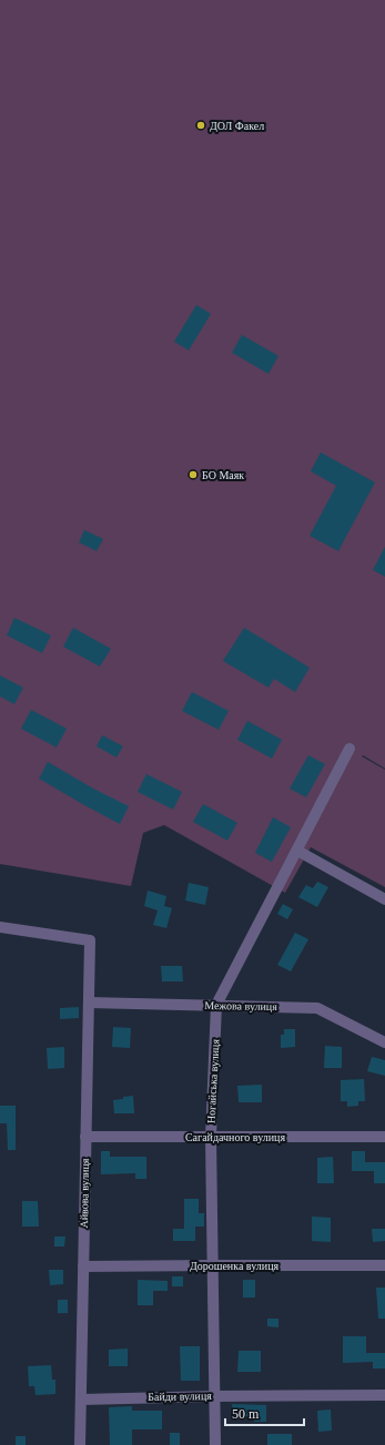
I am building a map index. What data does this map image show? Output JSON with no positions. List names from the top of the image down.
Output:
{
  "streets": {
    "street": [
      "Межова вулиця",
      "Ногайська вулиця",
      "Сагайдачного вулиця",
      "Айвова вулиця",
      "Дорошенка вулиця",
      "Байди вулиця"
    ]
  },
  "crossings": [
    ["Межова вулиця", "Ногайська вулиця"],
    ["Межова вулиця", "Айвова вулиця"],
    ["Ногайська вулиця", "Сагайдачного вулиця"],
    ["Ногайська вулиця", "Дорошенка вулиця"],
    ["Ногайська вулиця", "Байди вулиця"],
    ["Сагайдачного вулиця", "Айвова вулиця"],
    ["Айвова вулиця", "Дорошенка вулиця"],
    ["Айвова вулиця", "Байди вулиця"]
  ],
  "places": ["ДОЛ Факел", "БО Маяк"],
  "scale_bar": "50 m"
}
